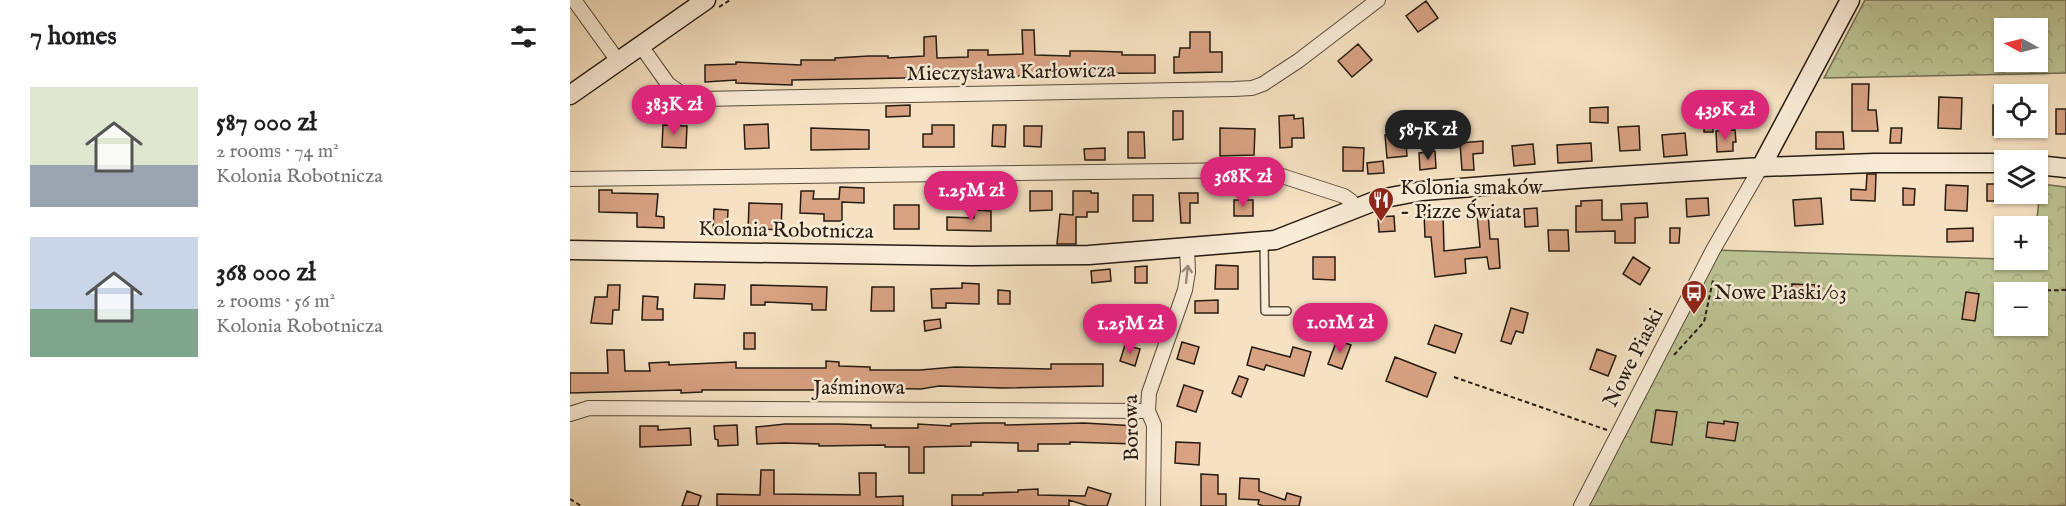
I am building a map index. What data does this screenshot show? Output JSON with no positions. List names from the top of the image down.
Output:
{
  "streets": {
    "street": [
      "Mieczysława Karłowicza",
      "Kolonia Robotnicza",
      "Nowe Piaski",
      "Jaśminowa",
      "Borowa"
    ]
  },
  "crossings": [
    ["Kolonia Robotnicza", "Nowe Piaski"],
    ["Kolonia Robotnicza", "Borowa"],
    ["Jaśminowa", "Borowa"]
  ],
  "one_way": ["Borowa"],
  "places": {
    "restaurant": ["Kolonia smaków - Pizze Świata"],
    "bus stop": ["Nowe Piaski/03"]
  },
  "north": "left",
  "page": {
    "heading": "7 homes",
    "map_buttons": ["+", "−"],
    "list": [
      {
        "name": "587 000 zł",
        "note": "2 rooms · 74 m² · Kolonia Robotnicza"
      },
      {
        "name": "368 000 zł",
        "note": "2 rooms · 56 m² · Kolonia Robotnicza"
      }
    ],
    "price": [
      "383K zł",
      "439K zł",
      "587K zł",
      "368K zł",
      "1.25M zł",
      "1.01M zł",
      "1.25M zł"
    ]
  }
}
